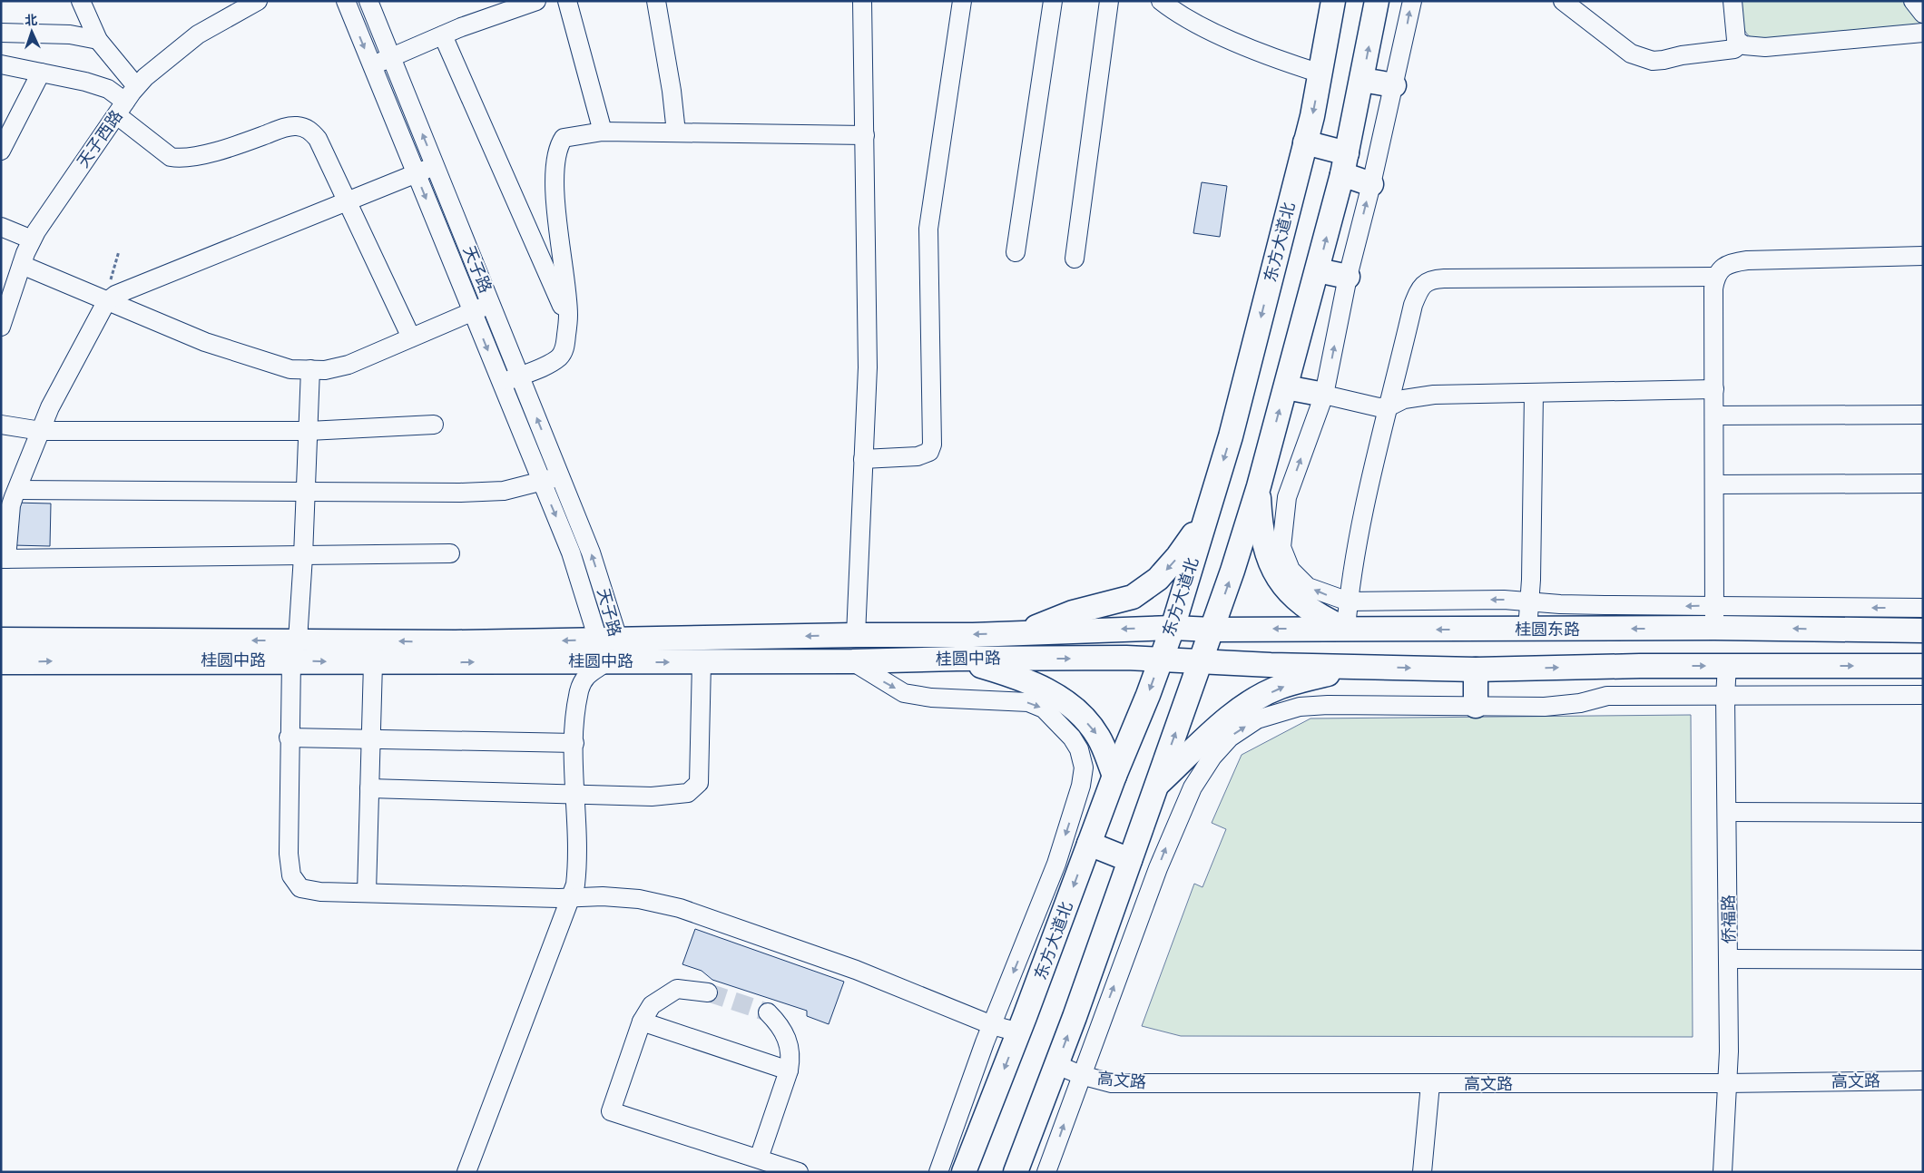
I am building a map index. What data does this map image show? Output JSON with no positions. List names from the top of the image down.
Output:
{
  "streets": {
    "main road": ["东方大道北", "桂圆东路", "桂圆中路"],
    "street": [
      "天子西路",
      "天子路",
      "侨福路",
      "高文路"
    ]
  },
  "crossings": [
    ["东方大道北", "桂圆东路"],
    ["东方大道北", "桂圆中路"],
    ["天子路", "桂圆中路"],
    ["桂圆东路", "桂圆中路"],
    ["侨福路", "高文路"]
  ],
  "north": "top"
}
